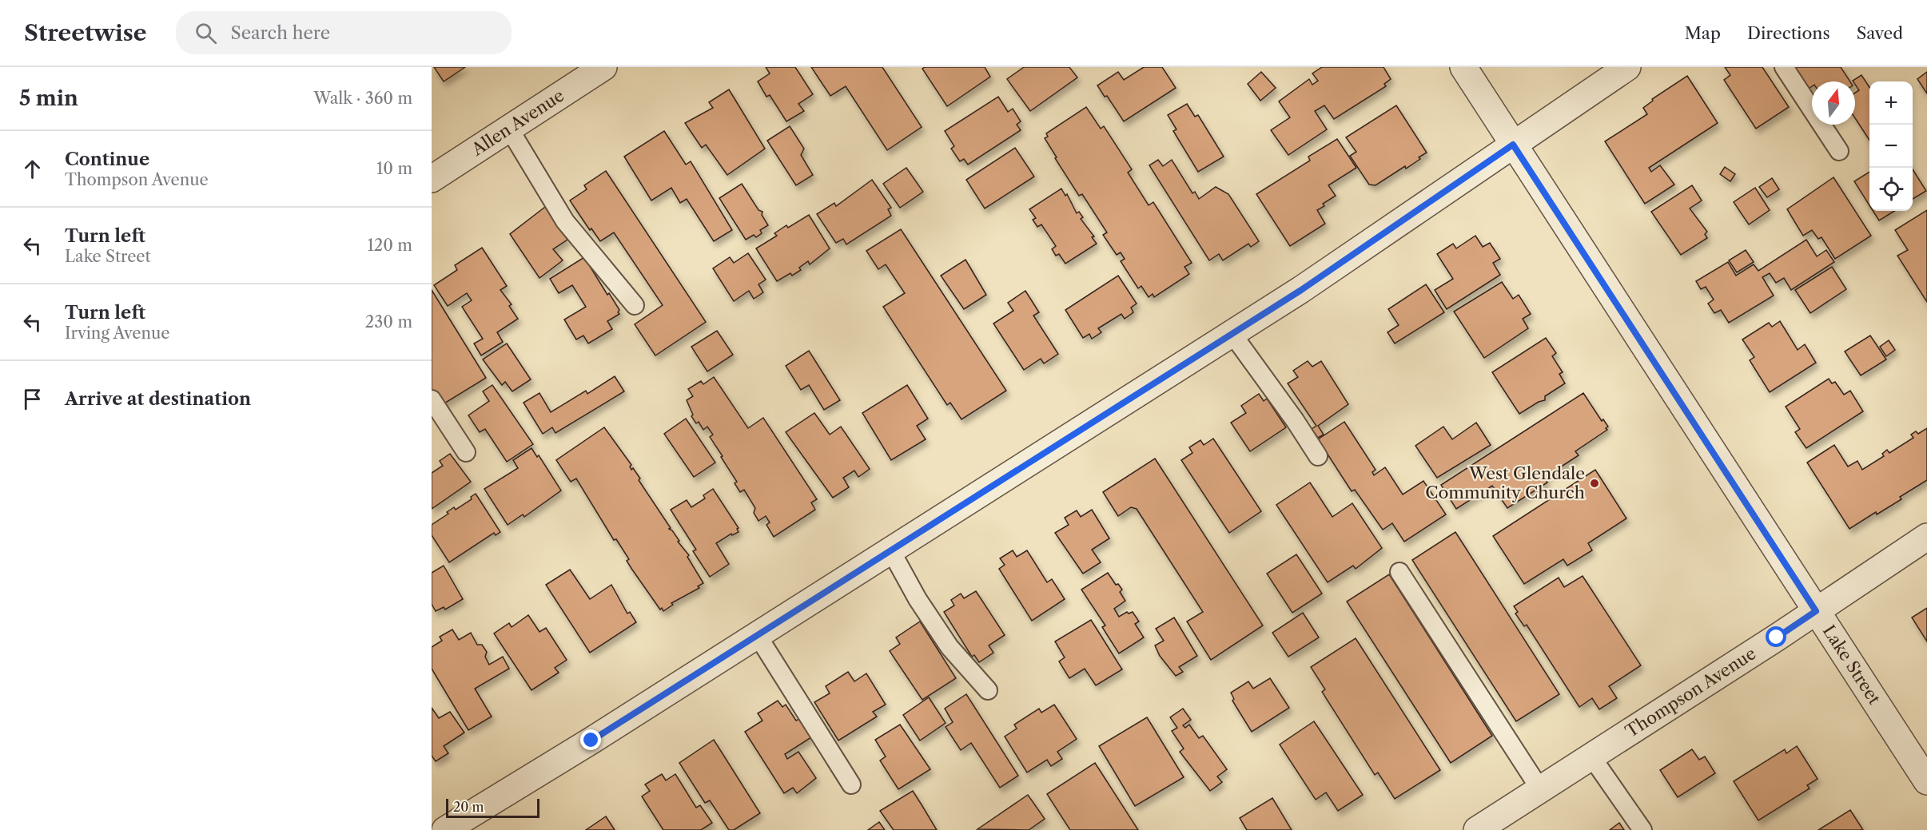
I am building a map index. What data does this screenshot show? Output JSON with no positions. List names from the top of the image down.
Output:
{
  "streets": {
    "street": ["Allen Avenue", "Lake Street", "Thompson Avenue"]
  },
  "crossings": [
    ["Lake Street", "Thompson Avenue"]
  ],
  "places": ["West Glendale Community Church"],
  "scale_bar": "20 m",
  "north": "top",
  "page": {
    "header": "Streetwise",
    "search": "Search here",
    "nav": ["Map", "Directions", "Saved"],
    "heading": ["5 min", "Walk · 360 m"],
    "map_buttons": ["+", "−"],
    "list": [
      ["Continue", "Thompson Avenue", "10 m"],
      ["Turn left", "Lake Street", "120 m"],
      ["Turn left", "Irving Avenue", "230 m"],
      "Arrive at destination"
    ],
    "scale": "20 m"
  }
}
